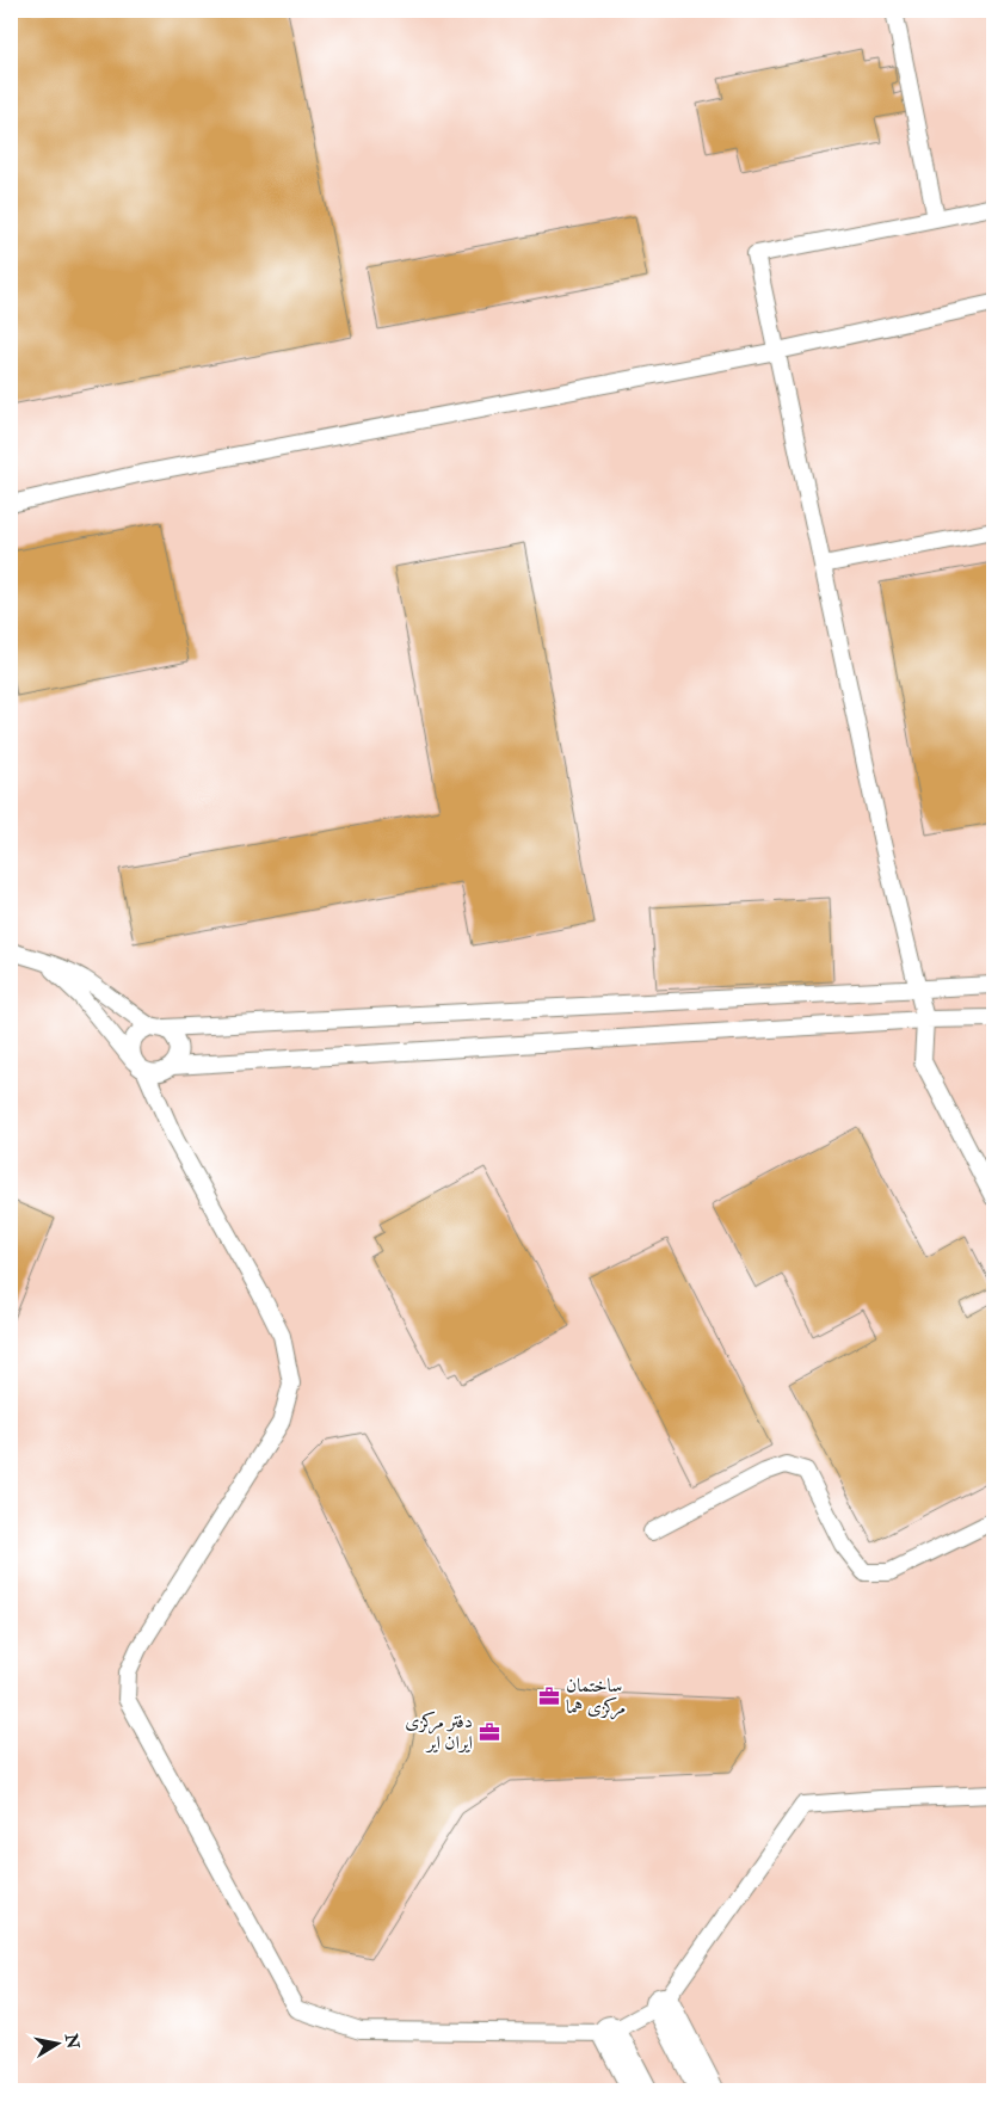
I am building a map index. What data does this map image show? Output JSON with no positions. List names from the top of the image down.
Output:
{
  "places": {
    "office": ["ساختمان مرکزی هما", "دفتر مرکزی ایران ایر"]
  },
  "north": "right"
}
